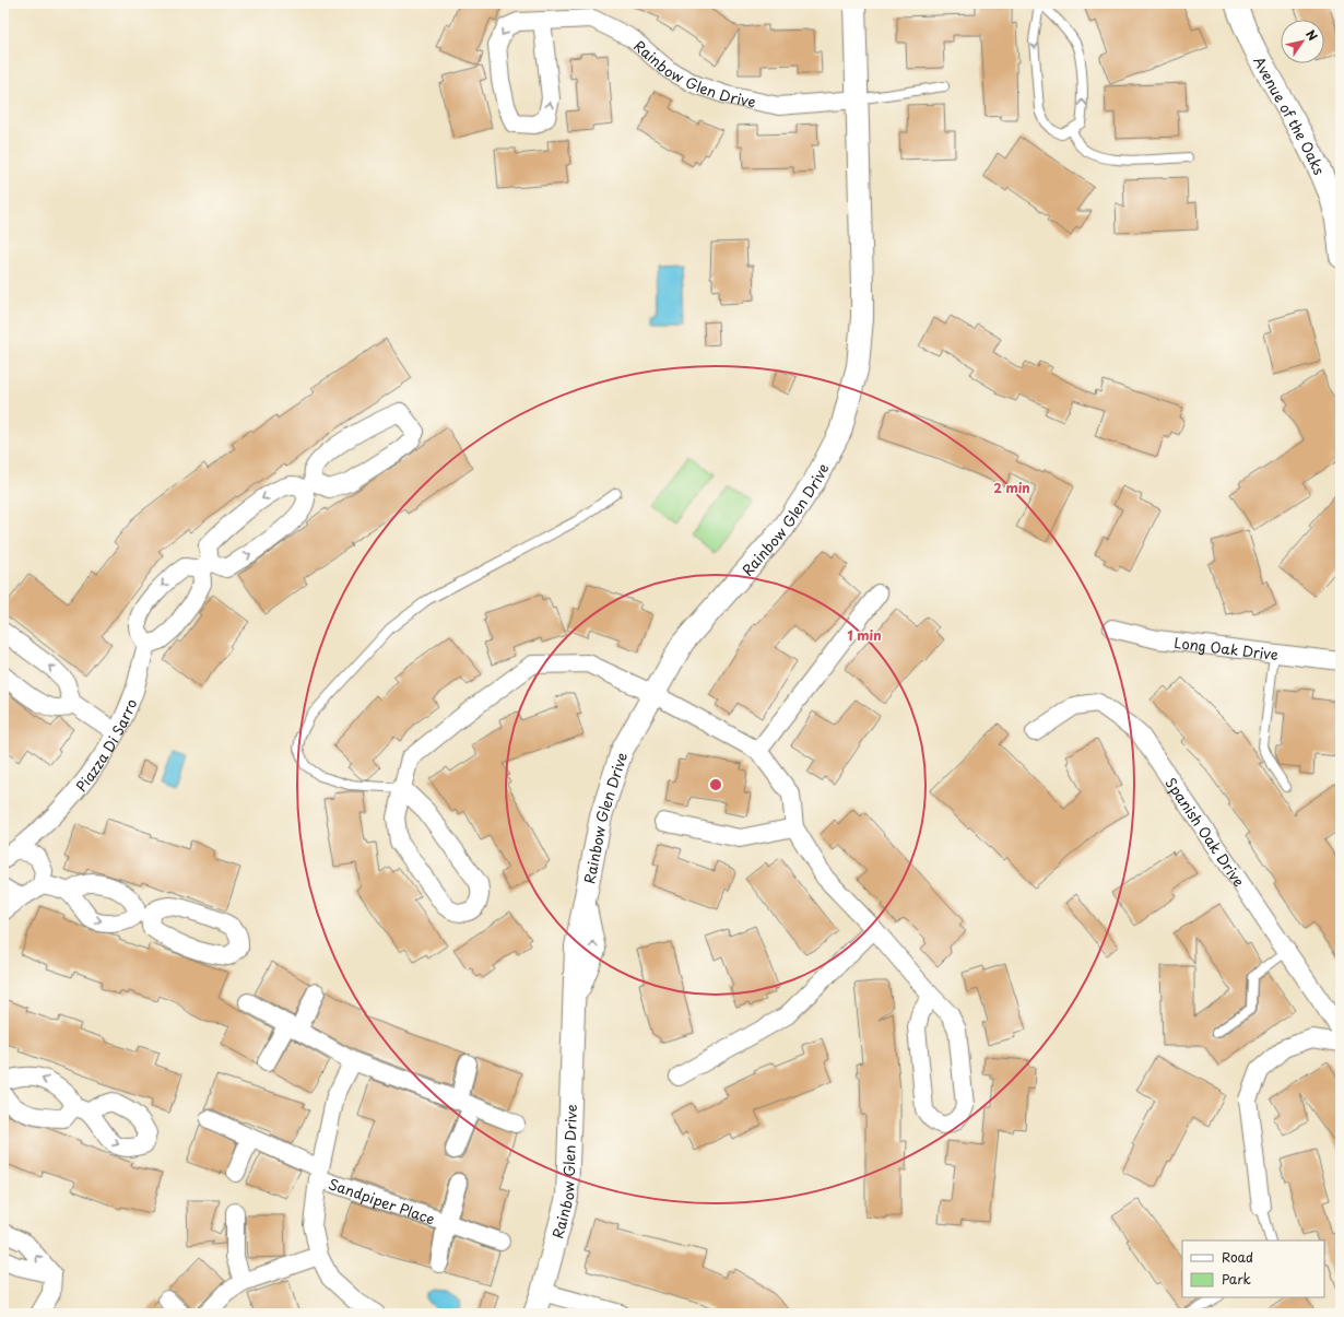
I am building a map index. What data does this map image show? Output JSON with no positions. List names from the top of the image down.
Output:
{
  "streets": {
    "street": [
      "Rainbow Glen Drive",
      "Avenue of the Oaks",
      "Long Oak Drive",
      "Piazza Di Sarro",
      "Spanish Oak Drive",
      "Sandpiper Place"
    ]
  },
  "legend": ["Road", "Park"],
  "north": "top right",
  "rings": ["2 min", "1 min"]
}
